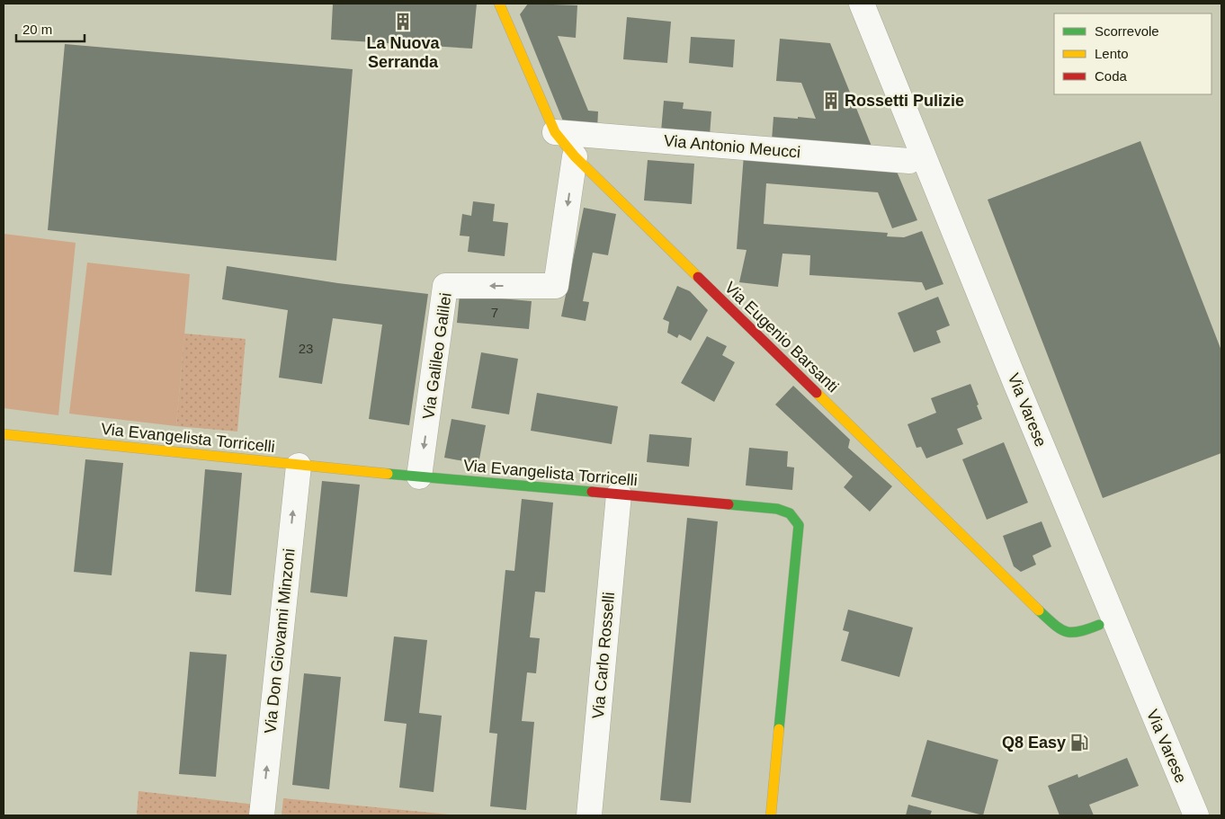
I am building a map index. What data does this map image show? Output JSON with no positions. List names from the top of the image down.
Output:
{
  "streets": {
    "street": [
      "Via Antonio Meucci",
      "Via Eugenio Barsanti",
      "Via Galileo Galilei",
      "Via Varese",
      "Via Evangelista Torricelli",
      "Via Don Giovanni Minzoni",
      "Via Carlo Rosselli"
    ]
  },
  "crossings": [
    ["Via Antonio Meucci", "Via Eugenio Barsanti"],
    ["Via Antonio Meucci", "Via Varese"],
    ["Via Eugenio Barsanti", "Via Galileo Galilei"],
    ["Via Eugenio Barsanti", "Via Varese"],
    ["Via Galileo Galilei", "Via Evangelista Torricelli"],
    ["Via Evangelista Torricelli", "Via Don Giovanni Minzoni"],
    ["Via Evangelista Torricelli", "Via Carlo Rosselli"]
  ],
  "one_way": ["Via Galileo Galilei", "Via Don Giovanni Minzoni"],
  "places": {
    "building": ["La Nuova Serranda", "Rossetti Pulizie"],
    "fuel station": ["Q8 Easy"]
  },
  "house_numbers": ["7", "23"],
  "legend": ["Scorrevole", "Lento", "Coda"],
  "scale_bar": "20 m"
}
